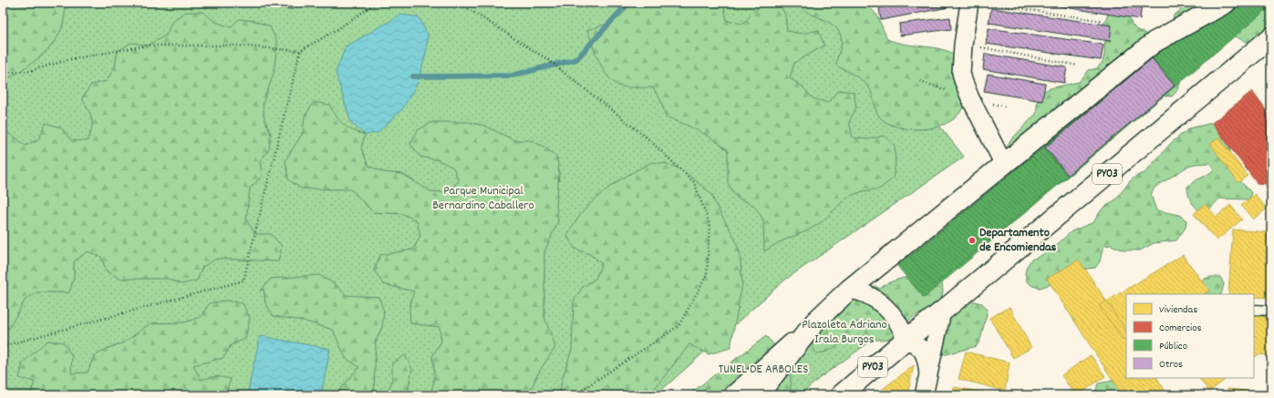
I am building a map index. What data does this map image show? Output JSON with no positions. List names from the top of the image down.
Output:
{
  "streets": {
    "main road": ["PY03"]
  },
  "parks": ["Parque Municipal Bernardino Caballero", "Plazoleta Adriano Irala Burgos", "TUNEL DE ARBOLES"],
  "places": ["Departamento de Encomiendas"],
  "legend": [
    "Viviendas",
    "Comercios",
    "Público",
    "Otros"
  ]
}
